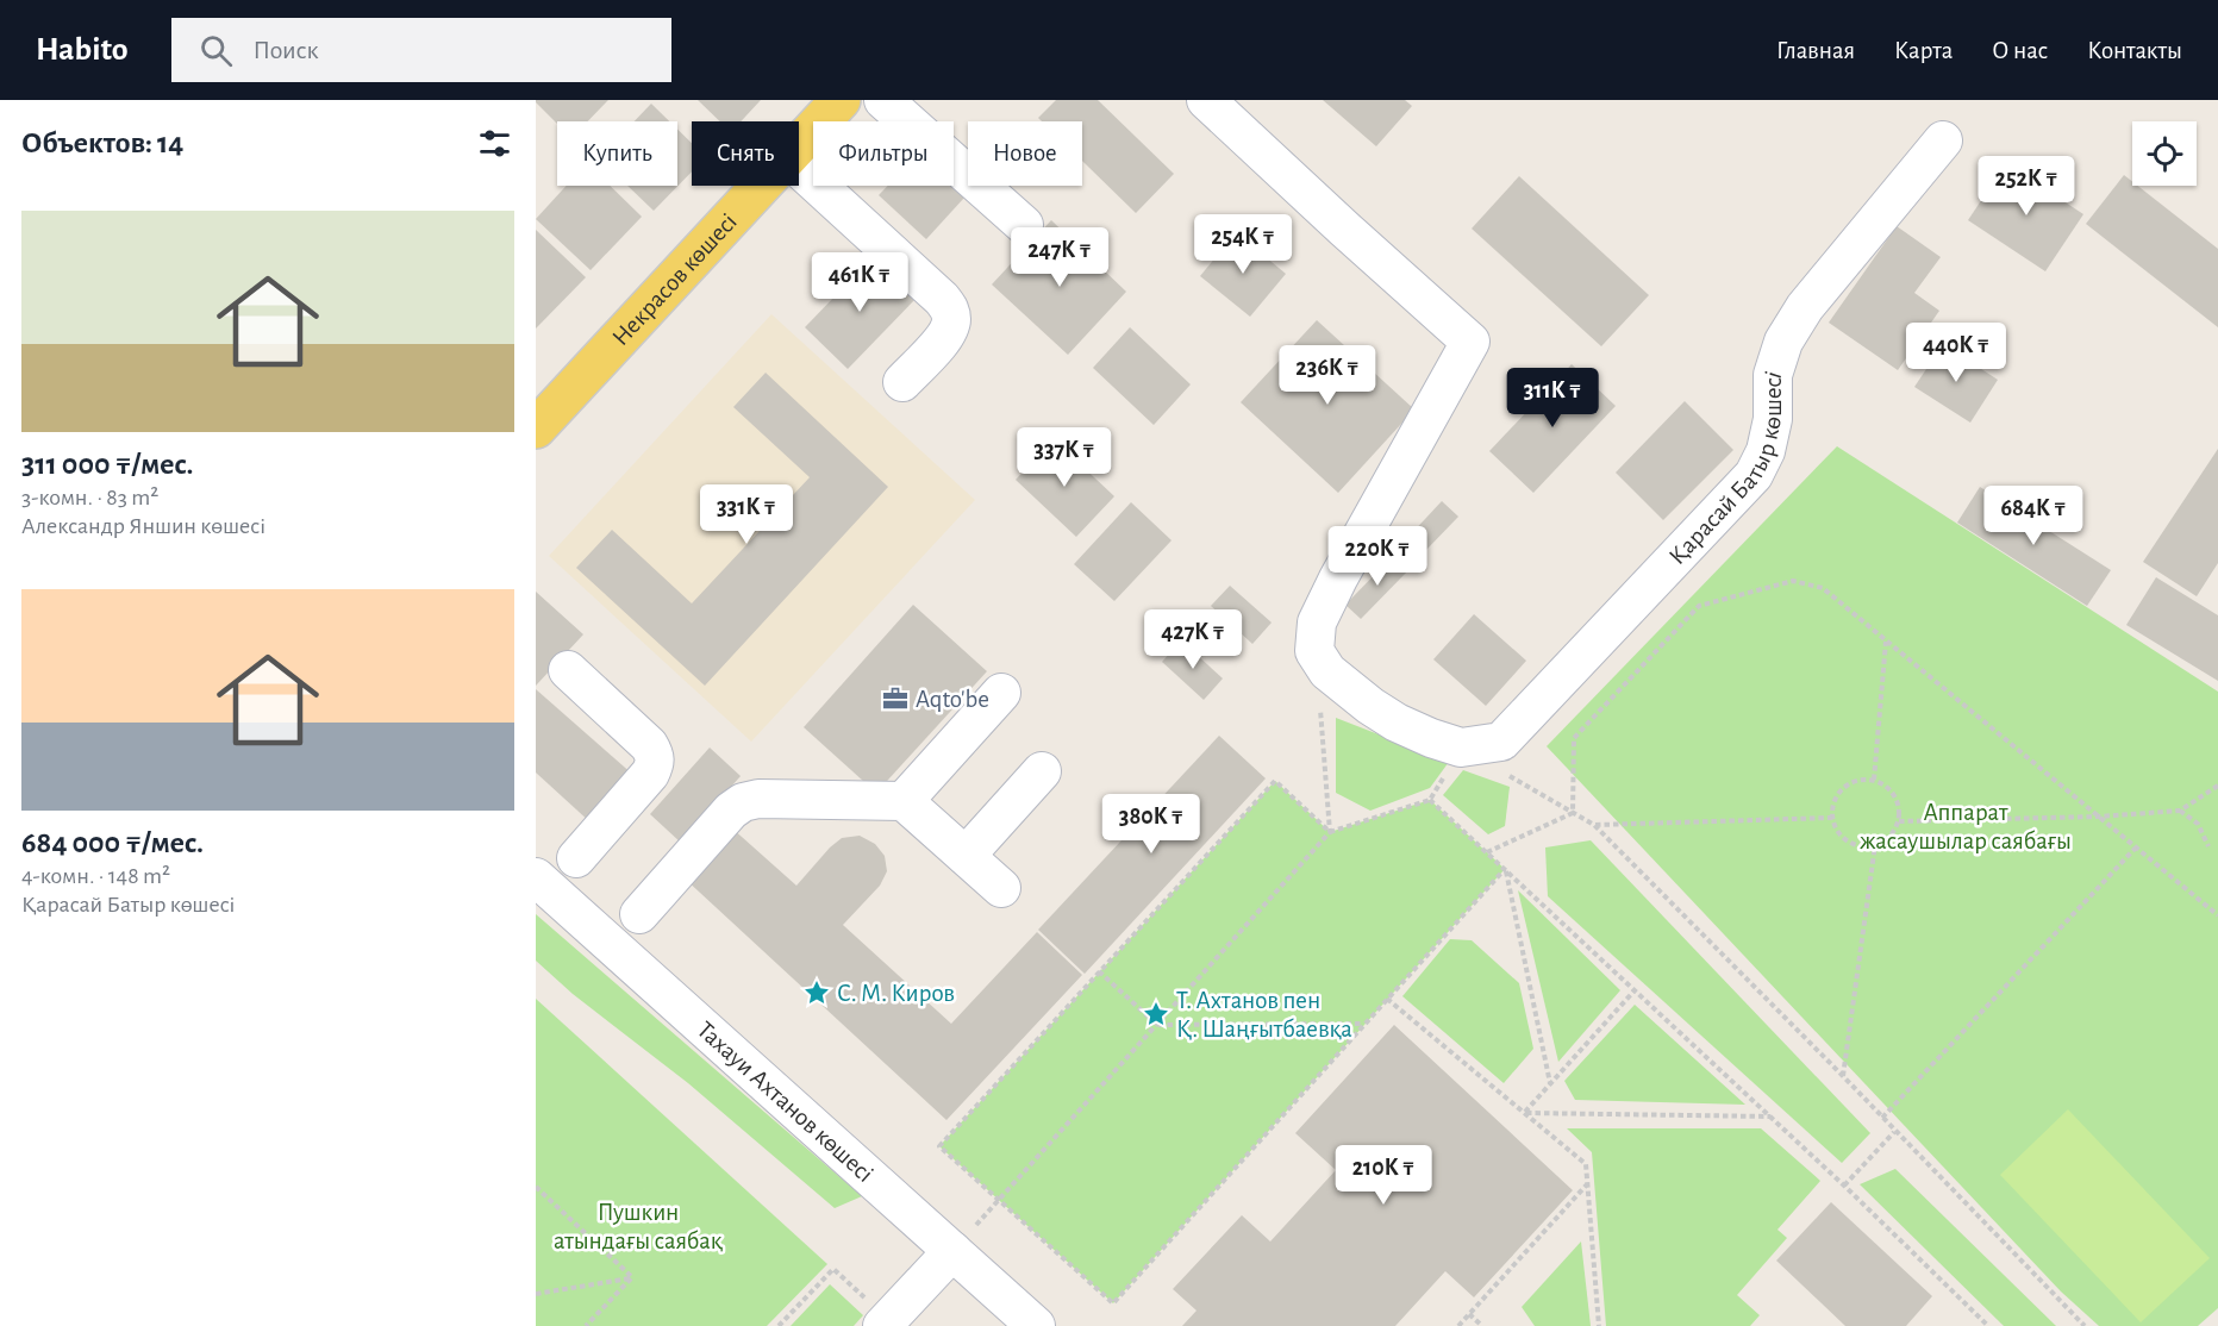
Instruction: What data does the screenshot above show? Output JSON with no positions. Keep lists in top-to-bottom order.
{
  "streets": {
    "main road": ["Некрасов көшесі"],
    "street": ["Қарасай Батыр көшесі", "Тахауи Ахтанов көшесі"]
  },
  "parks": ["Аппарат жасаушылар саябағы", "Пушкин атындағы саябақ"],
  "places": {
    "office": ["Aqto'be"],
    "place": ["С. М. Киров", "Т. Ахтанов пен Қ. Шаңғытбаевқа"]
  },
  "page": {
    "header": "Habito",
    "search": "Поиск",
    "nav": [
      "Главная",
      "Карта",
      "О нас",
      "Контакты"
    ],
    "heading": "Объектов: 14",
    "chip": [
      "Купить",
      "Снять",
      "Фильтры",
      "Новое"
    ],
    "price": [
      "252K ₸",
      "254K ₸",
      "247K ₸",
      "461K ₸",
      "440K ₸",
      "236K ₸",
      "311K ₸",
      "337K ₸",
      "331K ₸",
      "684K ₸",
      "220K ₸",
      "427K ₸",
      "380K ₸",
      "210K ₸"
    ],
    "list": [
      {
        "name": "311 000 ₸/мес.",
        "note": "3-комн. · 83 m² · Александр Яншин көшесі"
      },
      {
        "name": "684 000 ₸/мес.",
        "note": "4-комн. · 148 m² · Қарасай Батыр көшесі"
      }
    ]
  }
}
